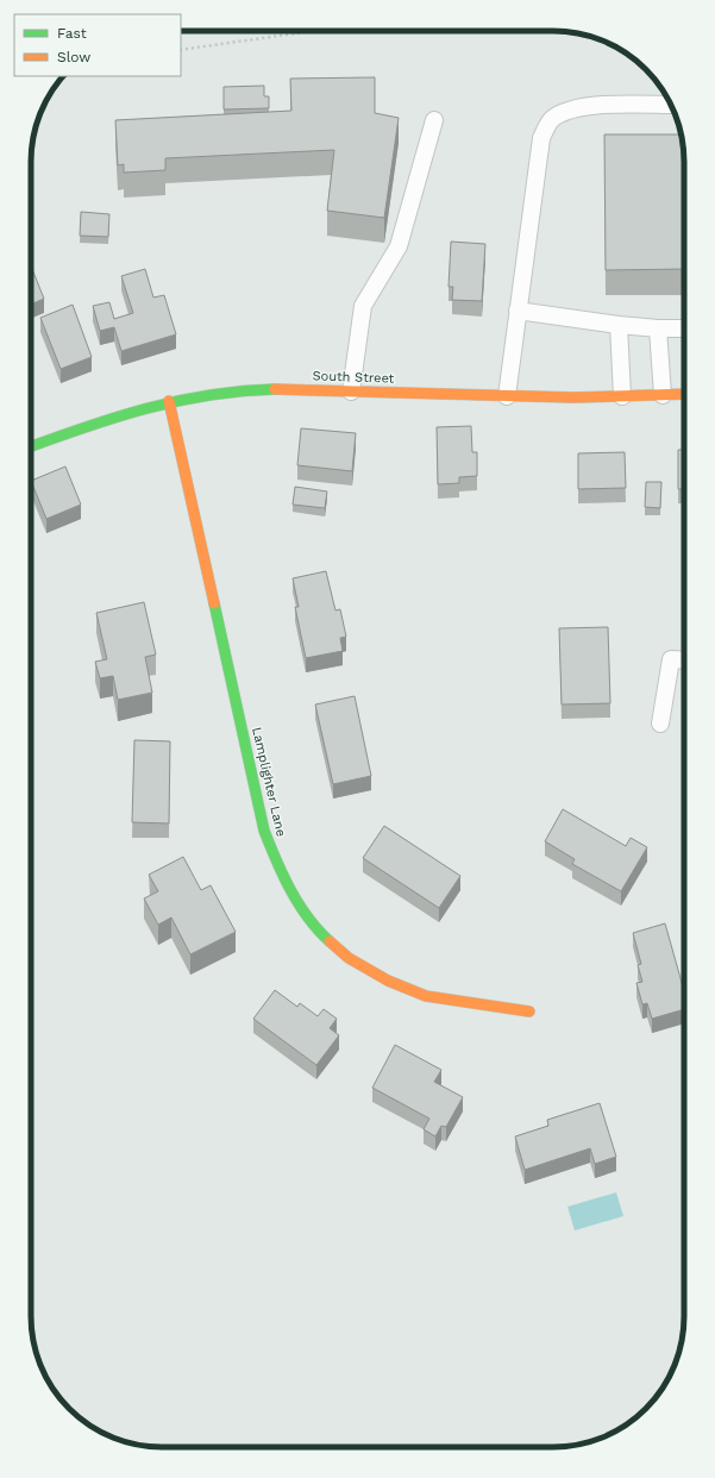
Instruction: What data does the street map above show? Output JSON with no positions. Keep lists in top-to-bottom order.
{
  "streets": {
    "street": ["South Street", "Lamplighter Lane"]
  },
  "crossings": [
    ["South Street", "Lamplighter Lane"]
  ],
  "legend": ["Fast", "Slow"]
}
